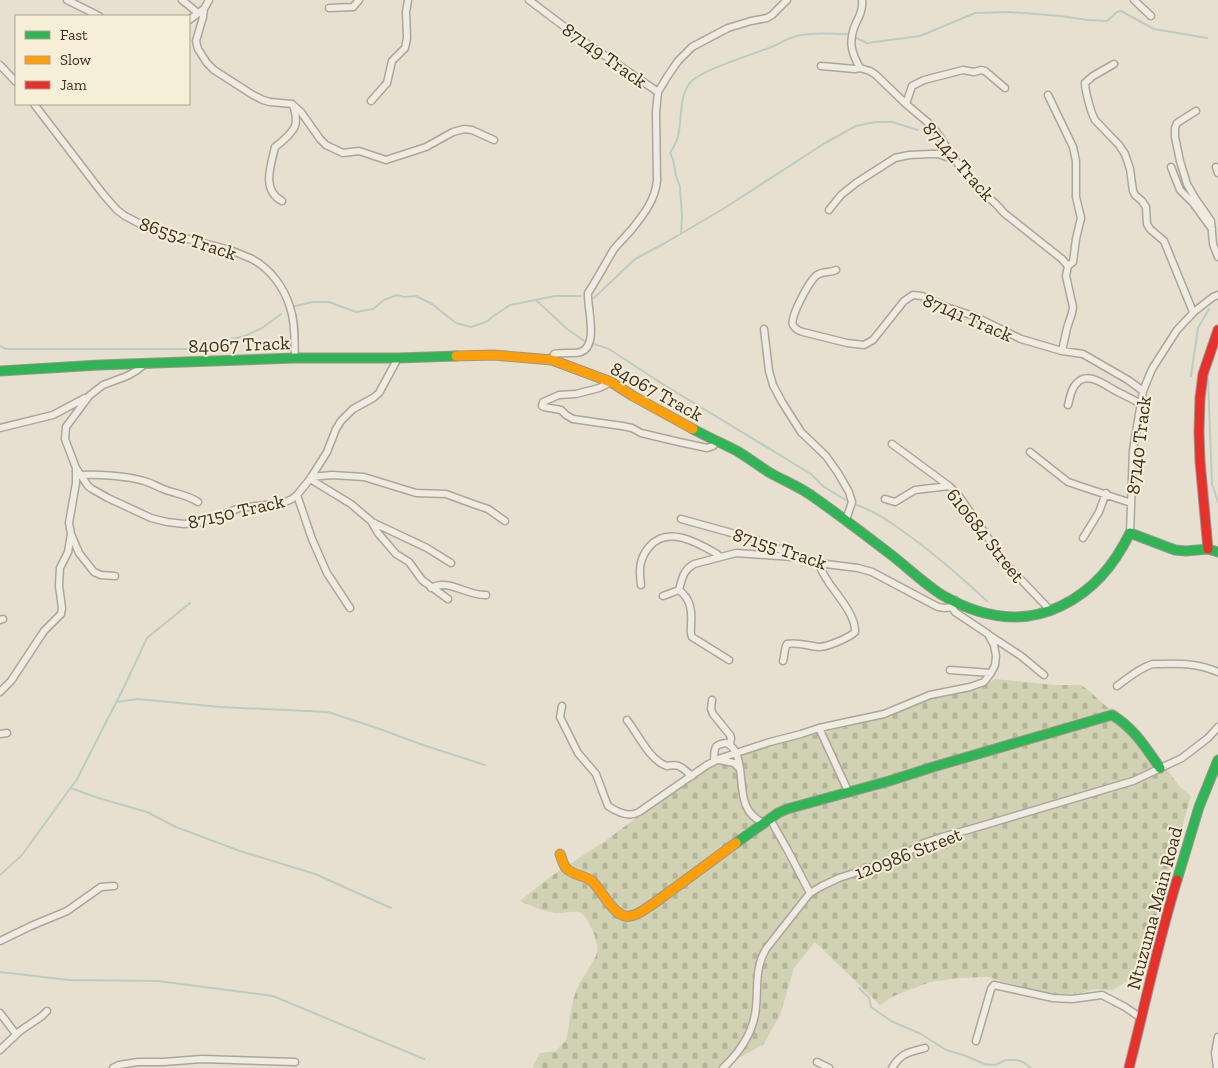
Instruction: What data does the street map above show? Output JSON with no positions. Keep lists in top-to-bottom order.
{
  "streets": {
    "street": [
      "87149 Track",
      "87142 Track",
      "86552 Track",
      "87141 Track",
      "84067 Track",
      "87140 Track",
      "87150 Track",
      "610684 Street",
      "87155 Track",
      "120986 Street",
      "Ntuzuma Main Road"
    ]
  },
  "crossings": [
    ["86552 Track", "84067 Track"],
    ["87141 Track", "87140 Track"],
    ["84067 Track", "87140 Track"],
    ["84067 Track", "87150 Track"],
    ["84067 Track", "610684 Street"],
    ["84067 Track", "87155 Track"]
  ],
  "legend": ["Fast", "Slow", "Jam"]
}
